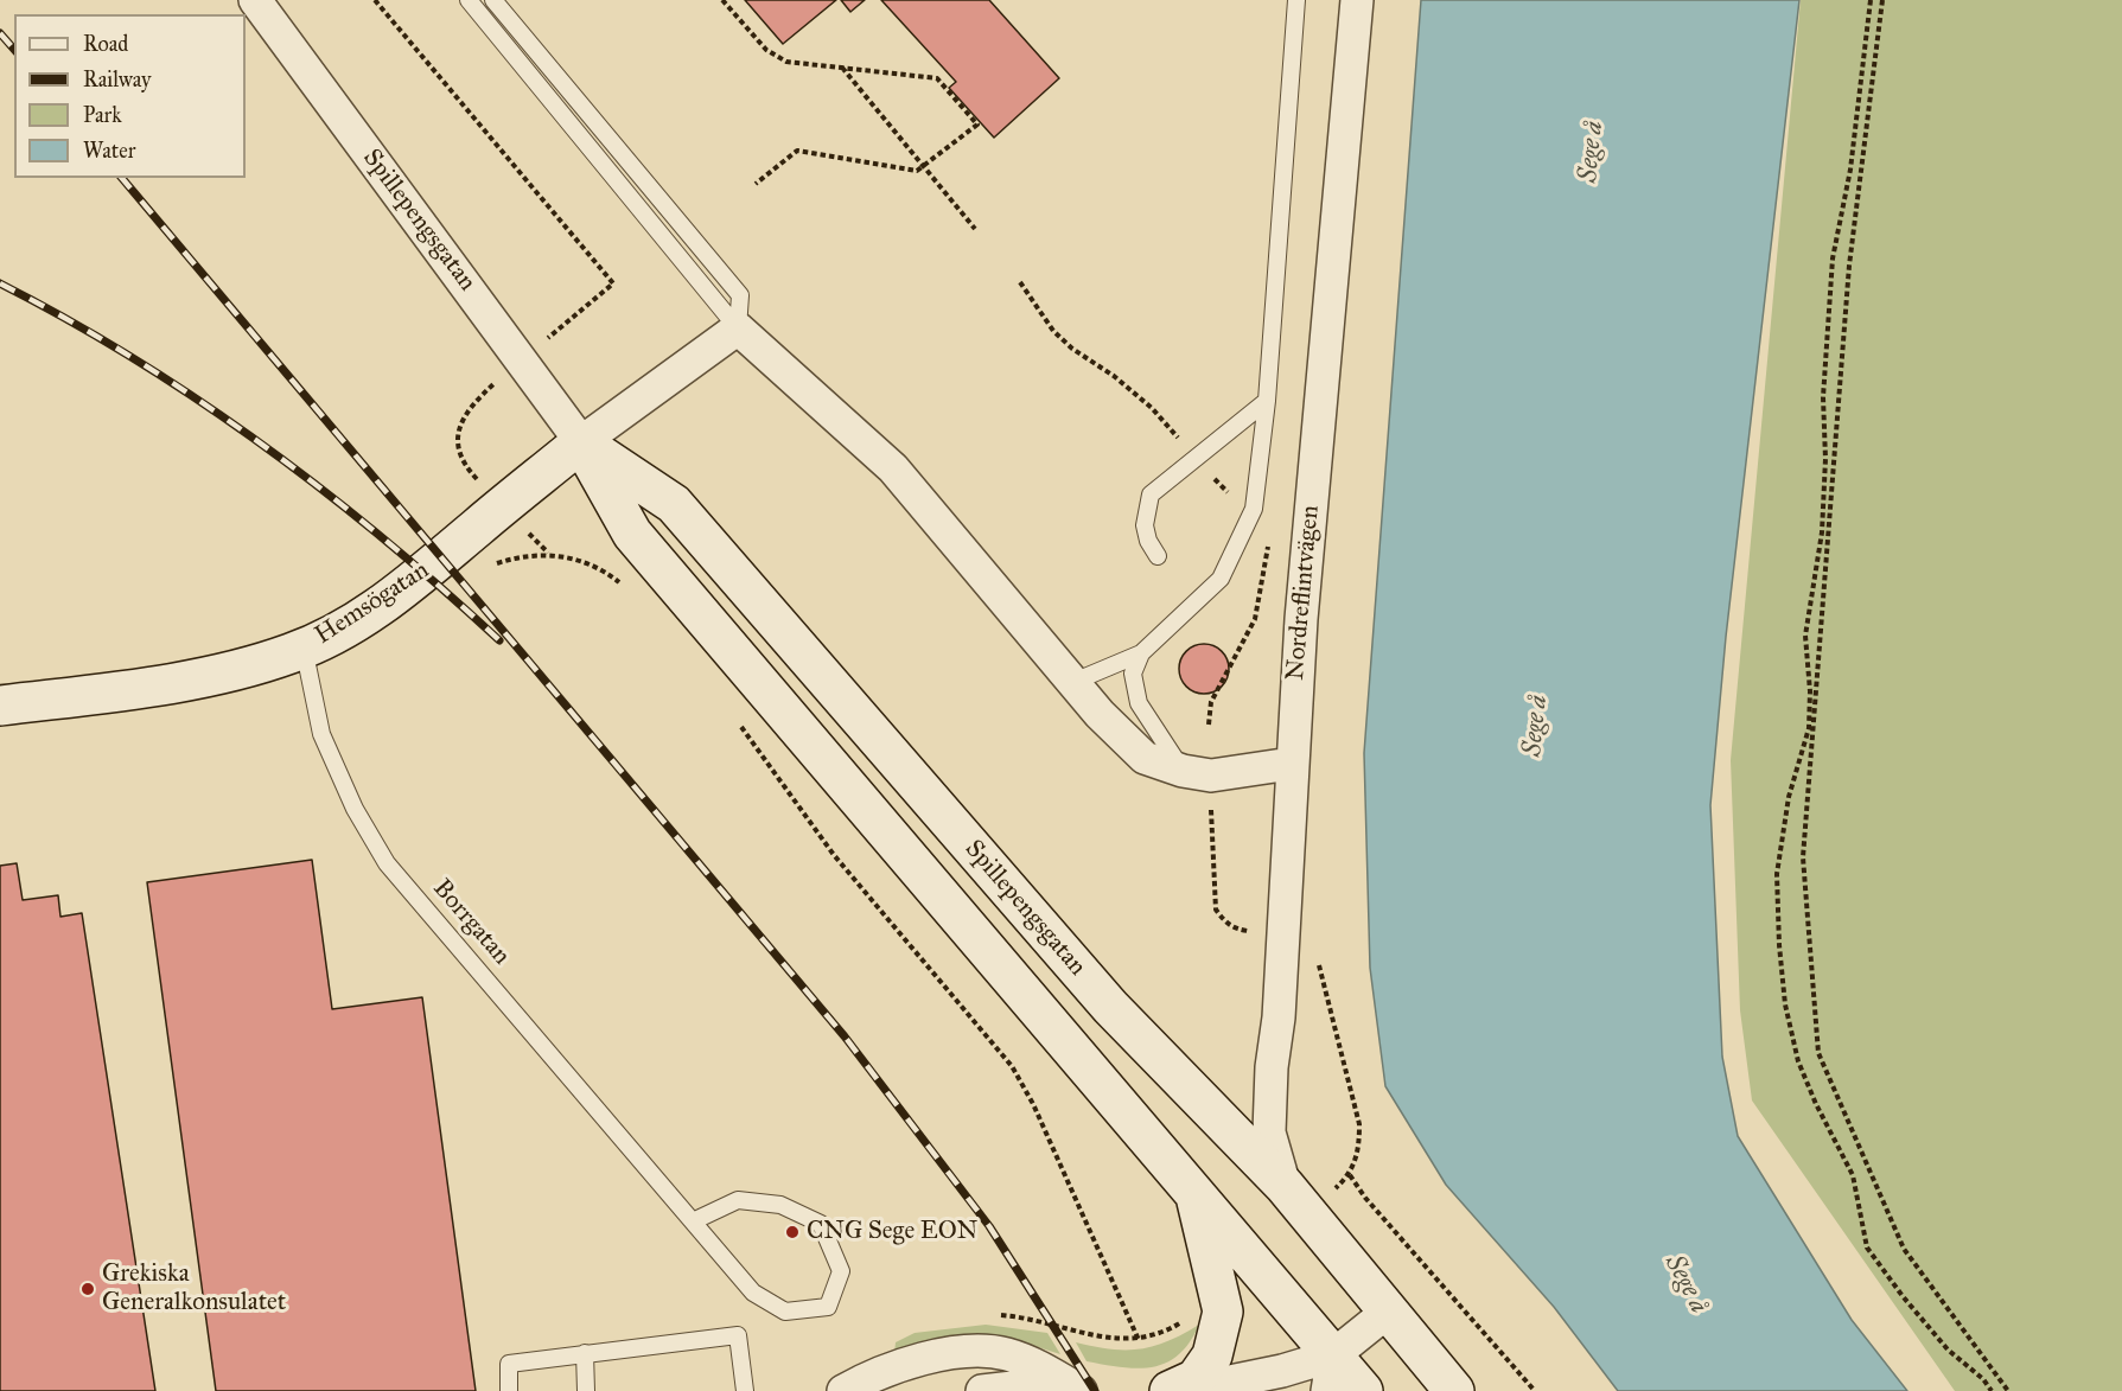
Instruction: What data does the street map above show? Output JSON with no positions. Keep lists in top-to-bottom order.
{
  "streets": {
    "street": ["Spillepengsgatan", "Nordreflintvägen", "Hemsögatan"],
    "lane": ["Borrgatan"]
  },
  "crossings": [
    ["Spillepengsgatan", "Nordreflintvägen"],
    ["Spillepengsgatan", "Hemsögatan"],
    ["Hemsögatan", "Borrgatan"]
  ],
  "water": ["Sege å"],
  "places": ["CNG Sege EON", "Grekiska Generalkonsulatet"],
  "legend": [
    "Road",
    "Railway",
    "Park",
    "Water"
  ]
}
